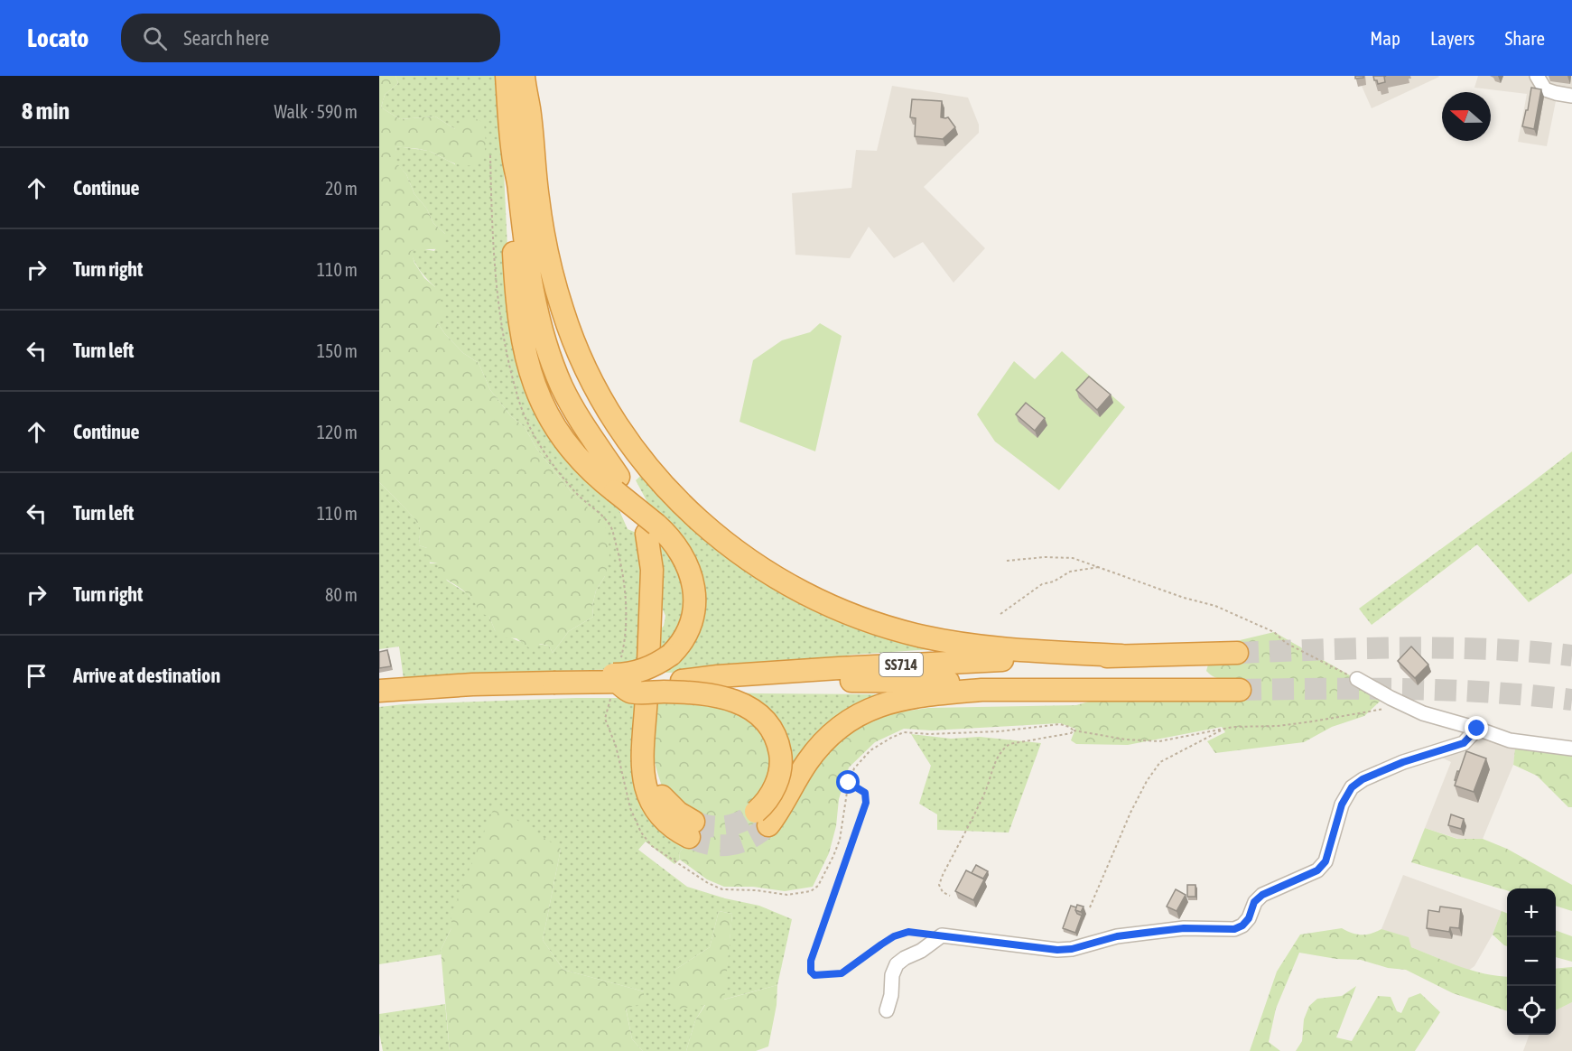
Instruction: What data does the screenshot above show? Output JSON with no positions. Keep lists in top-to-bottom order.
{
  "streets": {
    "highway": ["SS714"]
  },
  "north": "left",
  "page": {
    "header": "Locato",
    "search": "Search here",
    "nav": ["Map", "Layers", "Share"],
    "heading": ["8 min", "Walk · 590 m"],
    "list": [
      ["Continue", "20 m"],
      ["Turn right", "110 m"],
      ["Turn left", "150 m"],
      ["Continue", "120 m"],
      ["Turn left", "110 m"],
      ["Turn right", "80 m"],
      "Arrive at destination"
    ],
    "map_buttons": ["+", "−"]
  }
}
